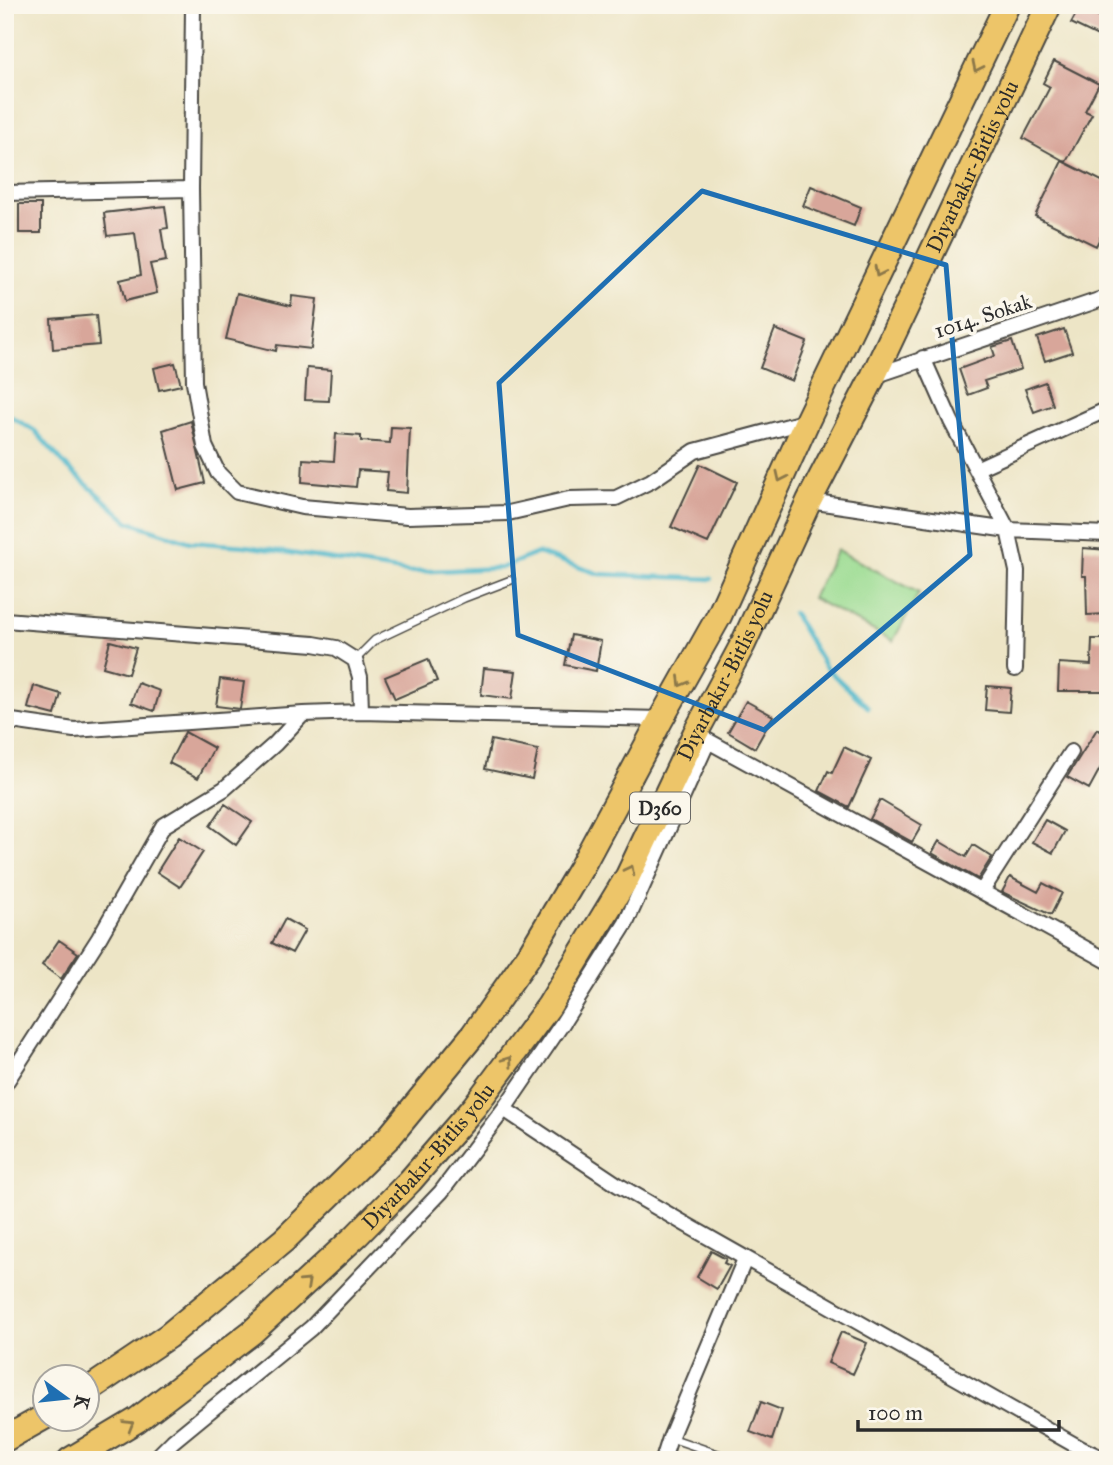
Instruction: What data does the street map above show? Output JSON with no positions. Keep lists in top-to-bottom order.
{
  "streets": {
    "highway": ["Diyarbakır-Bitlis yolu", "D360"],
    "street": ["1014. Sokak"]
  },
  "crossings": [
    ["Diyarbakır-Bitlis yolu", "1014. Sokak"]
  ],
  "scale_bar": "100 m",
  "north": "right"
}
